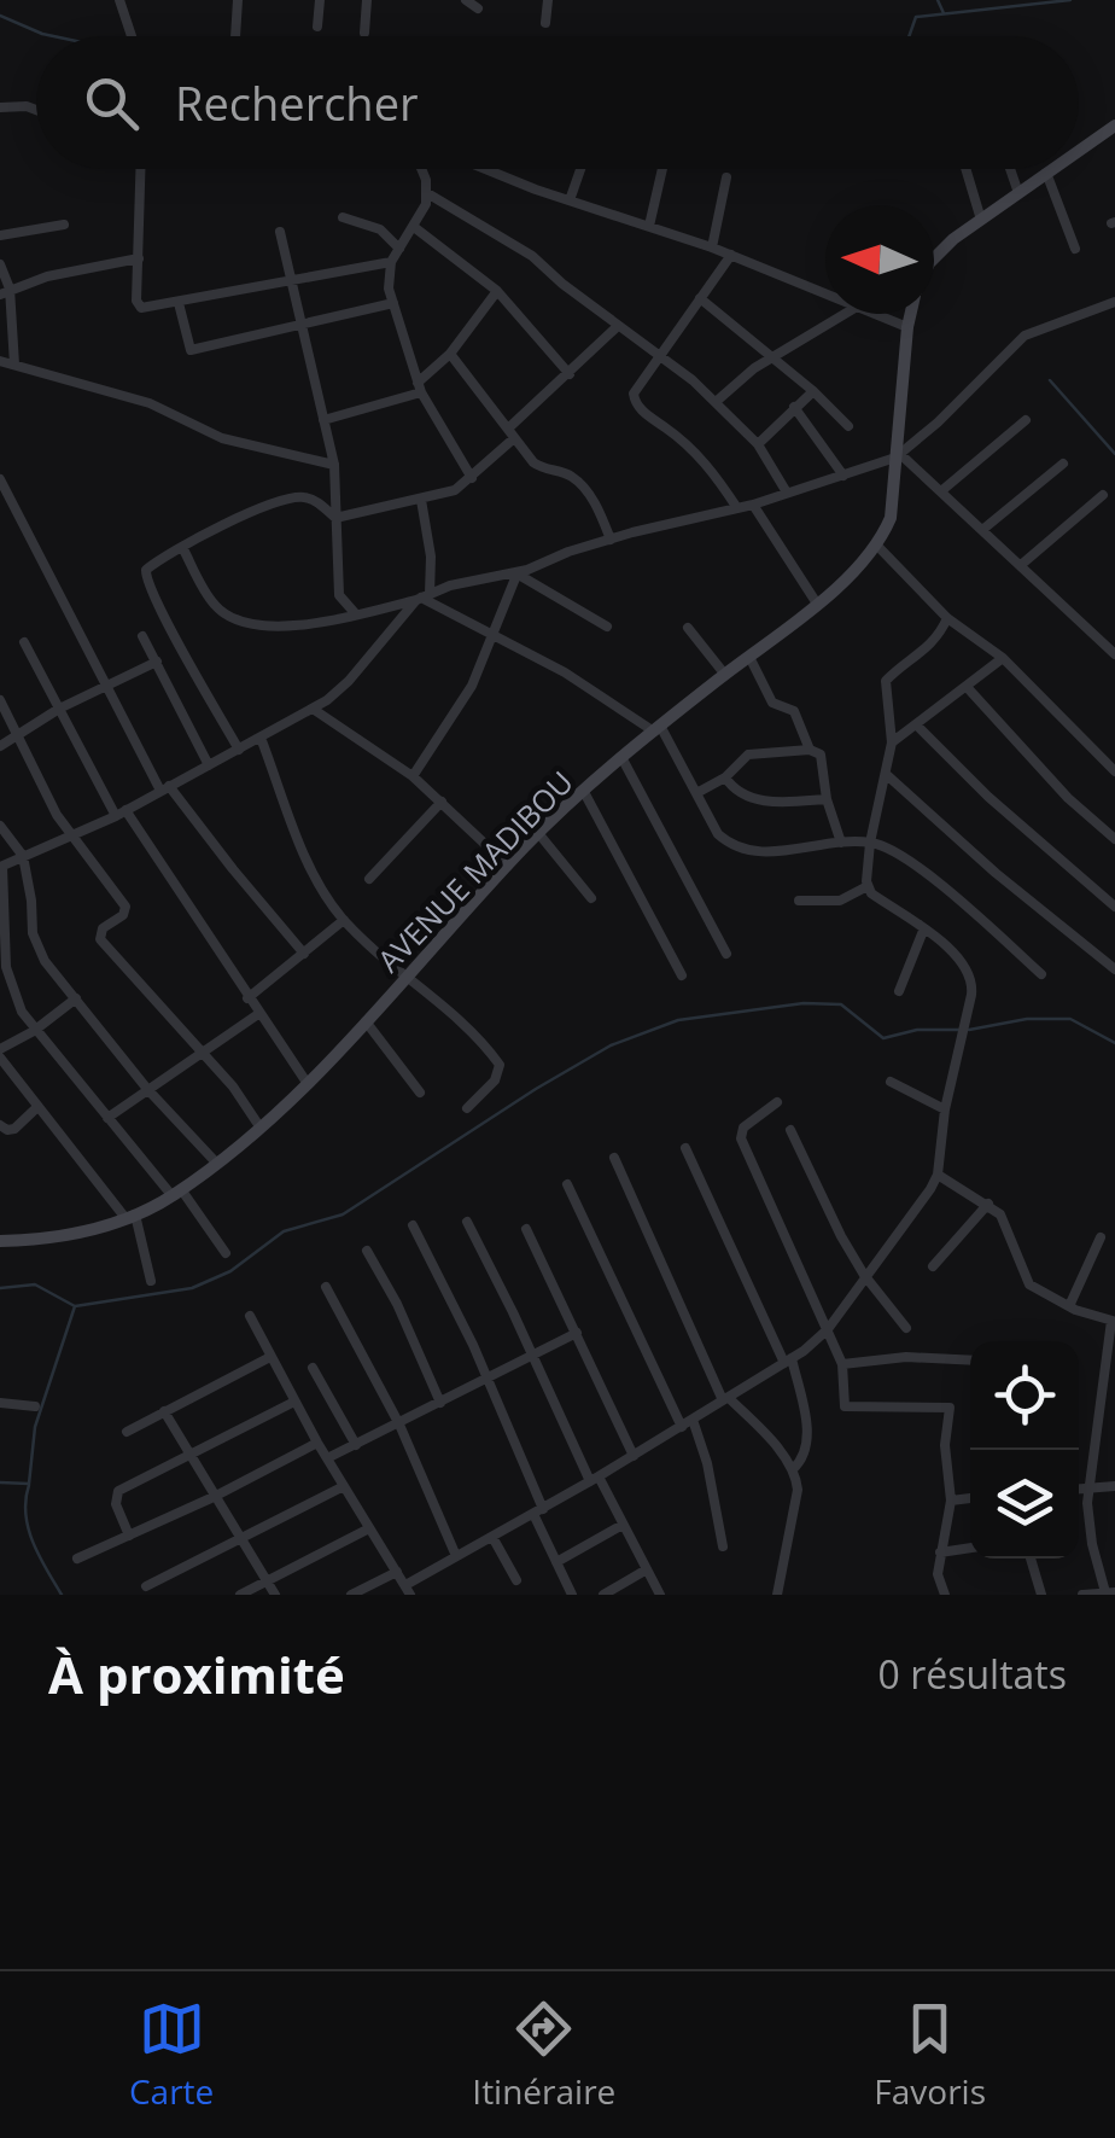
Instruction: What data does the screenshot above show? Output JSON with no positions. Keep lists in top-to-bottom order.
{
  "streets": {
    "street": ["AVENUE MADIBOU"]
  },
  "north": "left",
  "page": {
    "search": "Rechercher",
    "heading": ["À proximité", "0 résultats"],
    "nav": ["Carte", "Itinéraire", "Favoris"]
  }
}
